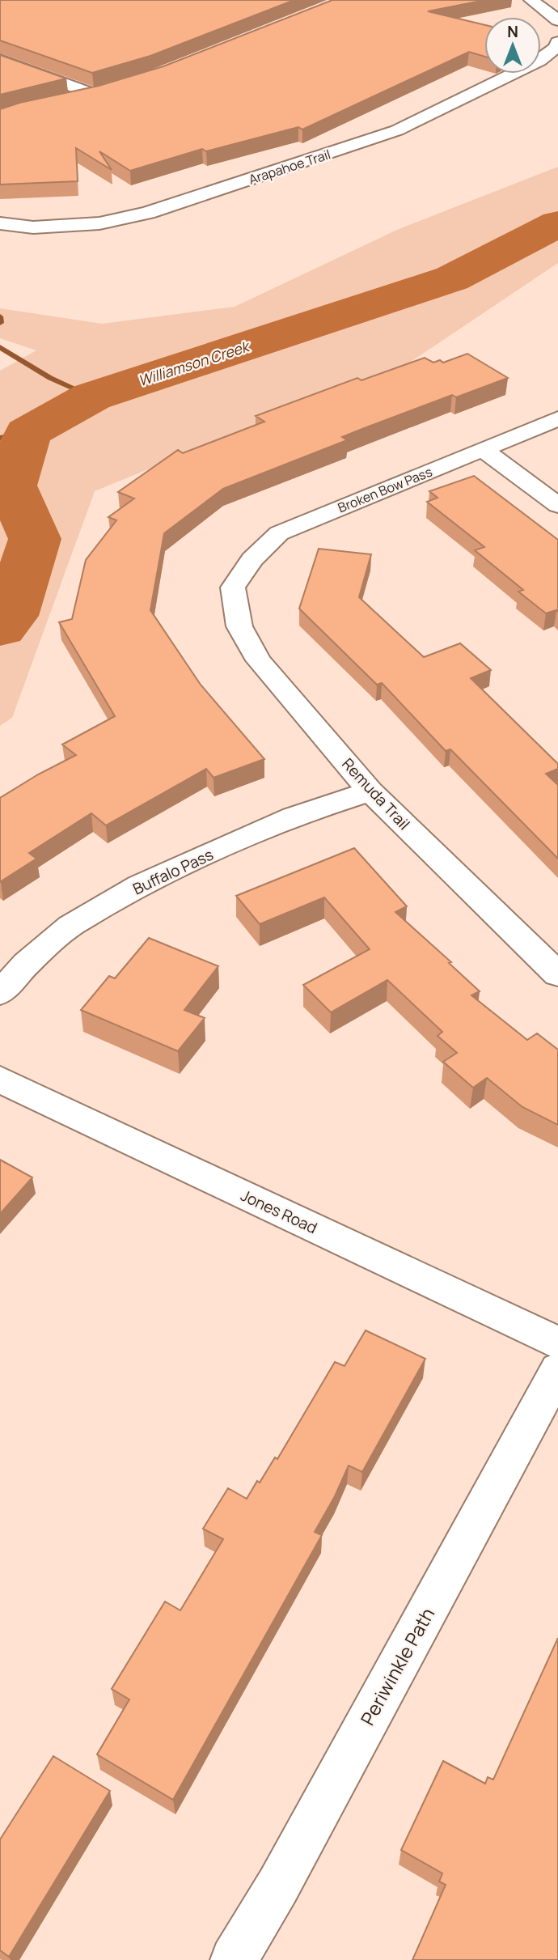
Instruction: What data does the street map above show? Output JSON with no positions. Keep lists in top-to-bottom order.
{
  "streets": {
    "street": [
      "Arapahoe Trail",
      "Broken Bow Pass",
      "Remuda Trail",
      "Buffalo Pass",
      "Jones Road",
      "Periwinkle Path"
    ]
  },
  "crossings": [
    ["Broken Bow Pass", "Remuda Trail"],
    ["Remuda Trail", "Buffalo Pass"]
  ],
  "water": ["Williamson Creek"],
  "north": "top"
}
